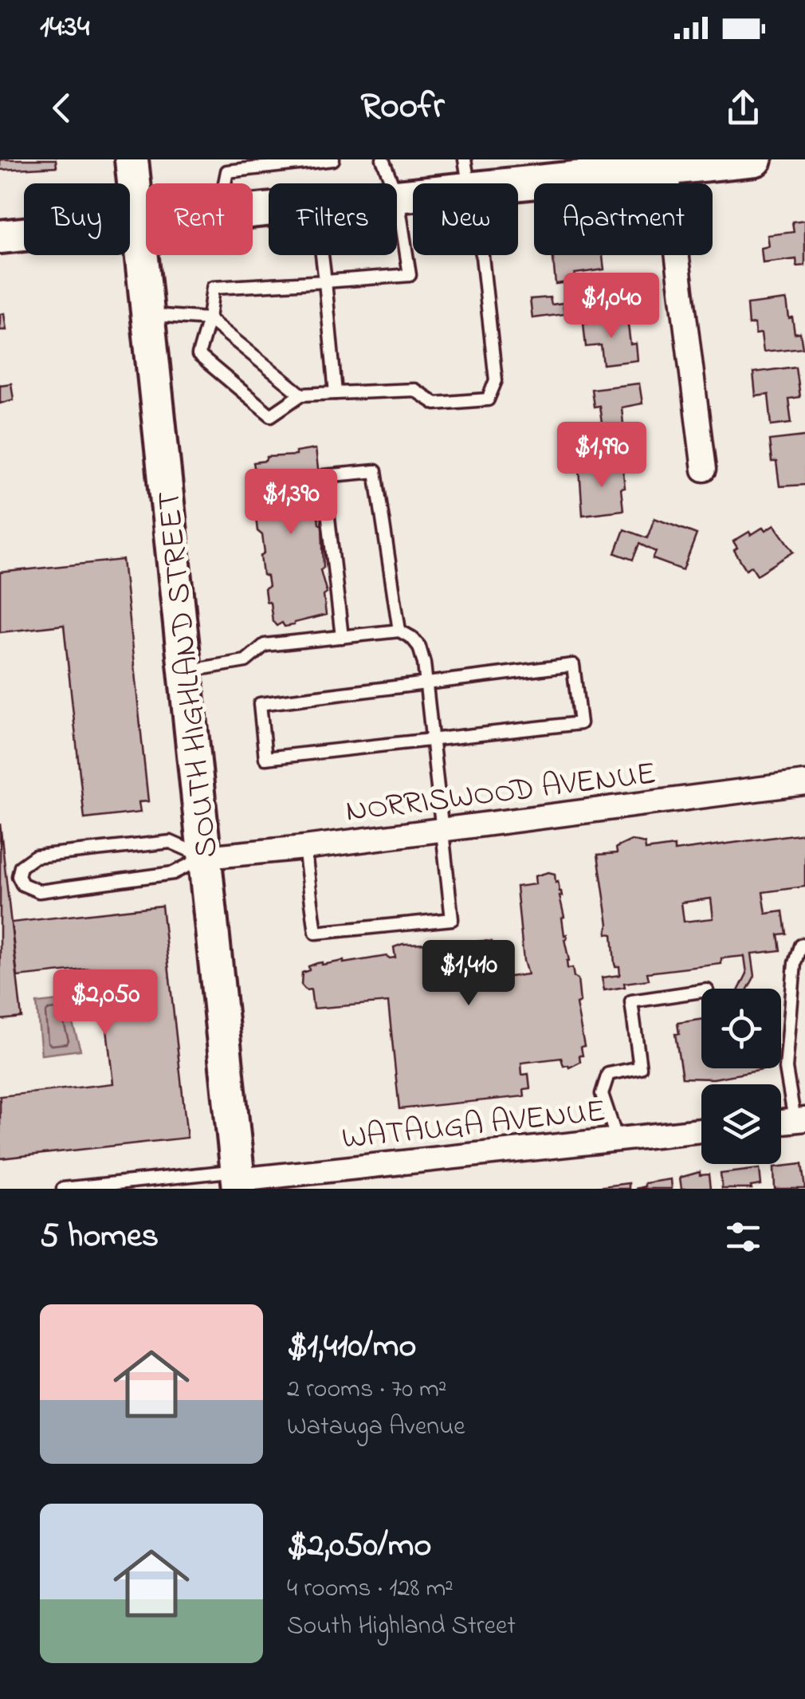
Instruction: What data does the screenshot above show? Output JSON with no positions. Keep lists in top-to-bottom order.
{
  "streets": {
    "main road": ["SOUTH HIGHLAND STREET"],
    "street": ["NORRISWOOD AVENUE", "WATAUGA AVENUE"]
  },
  "crossings": [
    ["SOUTH HIGHLAND STREET", "NORRISWOOD AVENUE"],
    ["SOUTH HIGHLAND STREET", "WATAUGA AVENUE"]
  ],
  "page": {
    "status": "14:34",
    "header": "Roofr",
    "chip": [
      "Buy",
      "Rent",
      "Filters",
      "New",
      "Apartment"
    ],
    "price": [
      "$1,040",
      "$1,990",
      "$1,390",
      "$1,410",
      "$2,050"
    ],
    "heading": "5 homes",
    "list": [
      {
        "name": "$1,410/mo",
        "note": "2 rooms · 70 m² · Watauga Avenue"
      },
      {
        "name": "$2,050/mo",
        "note": "4 rooms · 128 m² · South Highland Street"
      }
    ]
  }
}
